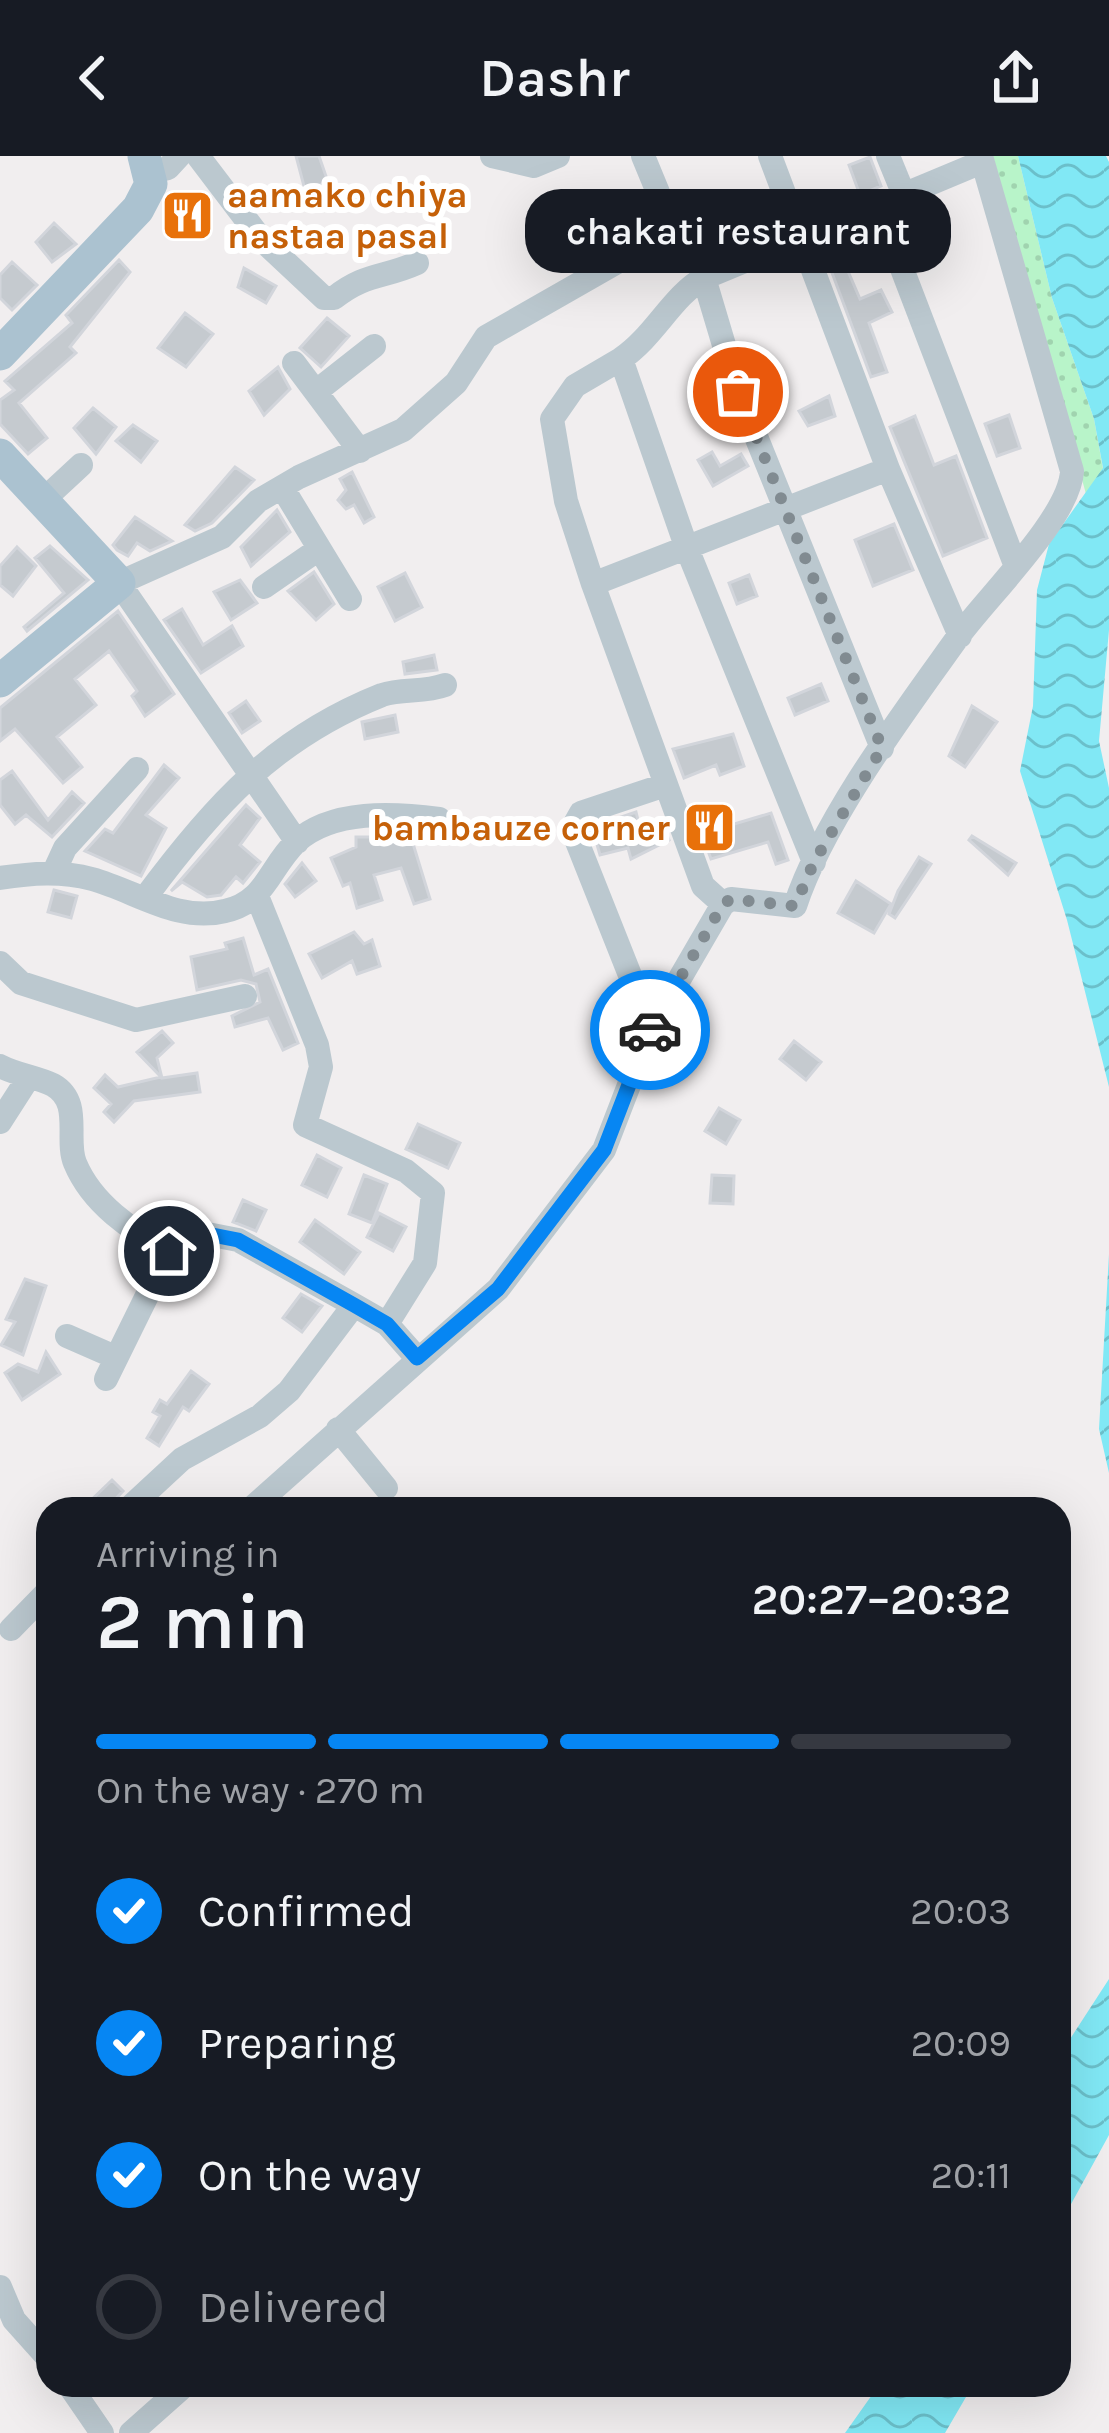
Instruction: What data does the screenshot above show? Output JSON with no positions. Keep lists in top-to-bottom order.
{
  "places": {
    "restaurant": ["aamako chiya nastaa pasal", "bambauze corner"],
    "other": ["chakati restaurant"]
  },
  "page": {
    "header": "Dashr",
    "bubble": "chakati restaurant",
    "heading": ["2 min", "Arriving in", "20:27–20:32"],
    "bar": "On the way · 270 m",
    "list": [
      ["Confirmed", "20:03"],
      ["Preparing", "20:09"],
      ["On the way", "20:11"],
      "Delivered"
    ]
  }
}
